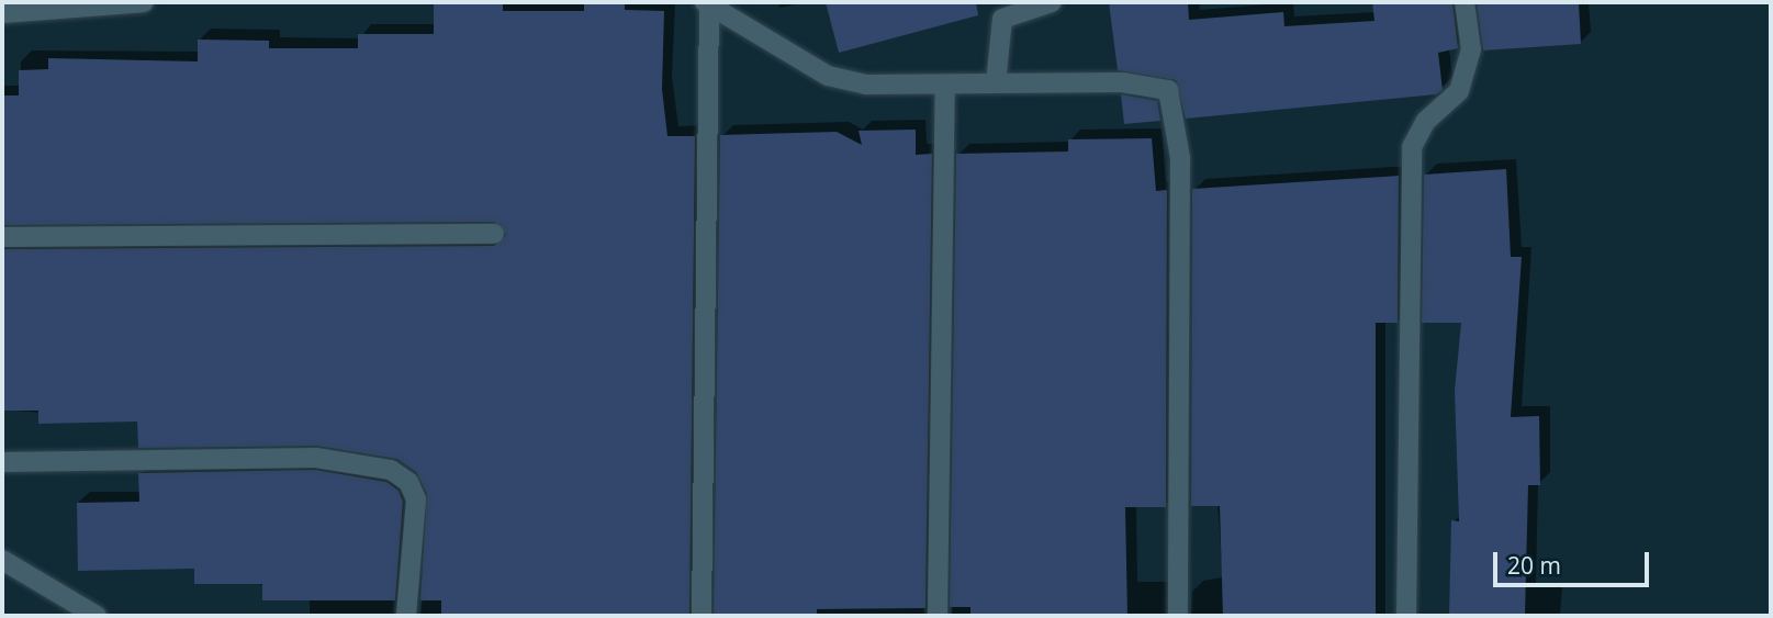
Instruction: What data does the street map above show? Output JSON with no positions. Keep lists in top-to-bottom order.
{
  "scale_bar": "20 m"
}
